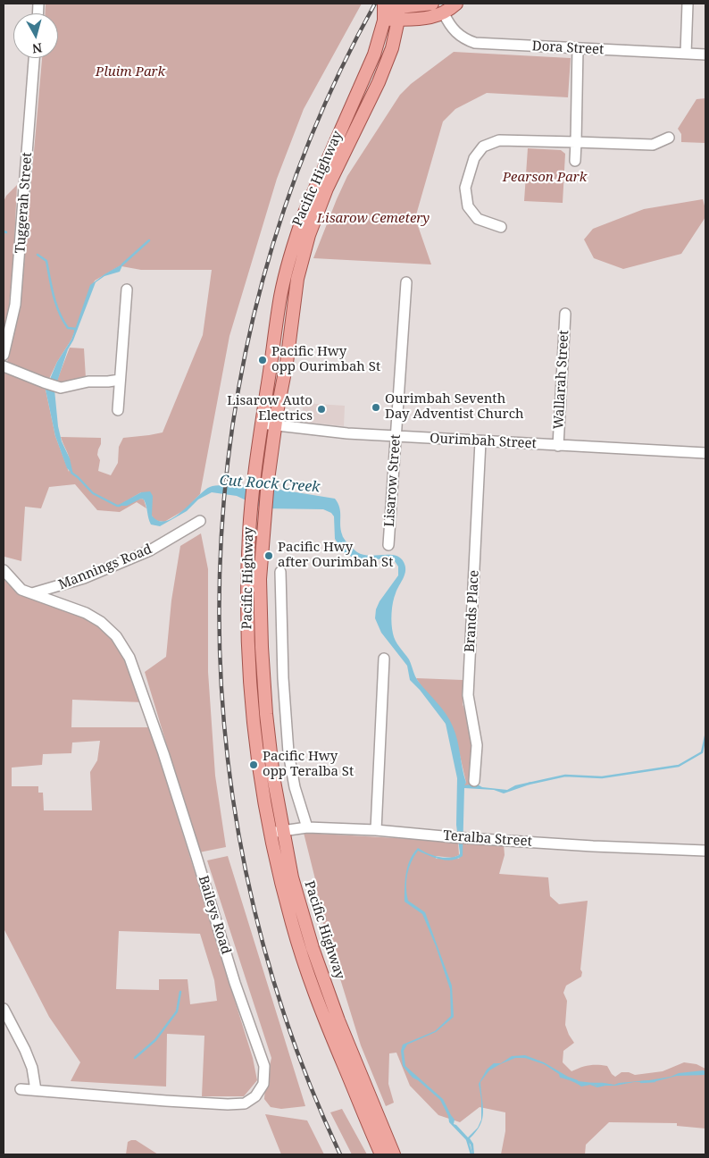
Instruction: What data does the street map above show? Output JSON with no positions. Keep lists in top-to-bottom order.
{
  "streets": {
    "main road": ["Pacific Highway"],
    "street": [
      "Dora Street",
      "Tuggerah Street",
      "Wallarah Street",
      "Ourimbah Street",
      "Lisarow Street",
      "Mannings Road",
      "Brands Place",
      "Teralba Street",
      "Baileys Road"
    ]
  },
  "crossings": [
    ["Pacific Highway", "Ourimbah Street"],
    ["Pacific Highway", "Teralba Street"],
    ["Wallarah Street", "Ourimbah Street"],
    ["Ourimbah Street", "Lisarow Street"],
    ["Ourimbah Street", "Brands Place"],
    ["Mannings Road", "Baileys Road"]
  ],
  "water": ["Cut Rock Creek"],
  "parks": ["Pluim Park", "Pearson Park", "Lisarow Cemetery"],
  "places": [
    "Pacific Hwy opp Ourimbah St",
    "Ourimbah Seventh Day Adventist Church",
    "Lisarow Auto Electrics",
    "Pacific Hwy after Ourimbah St",
    "Pacific Hwy opp Teralba St"
  ],
  "north": "bottom"
}
